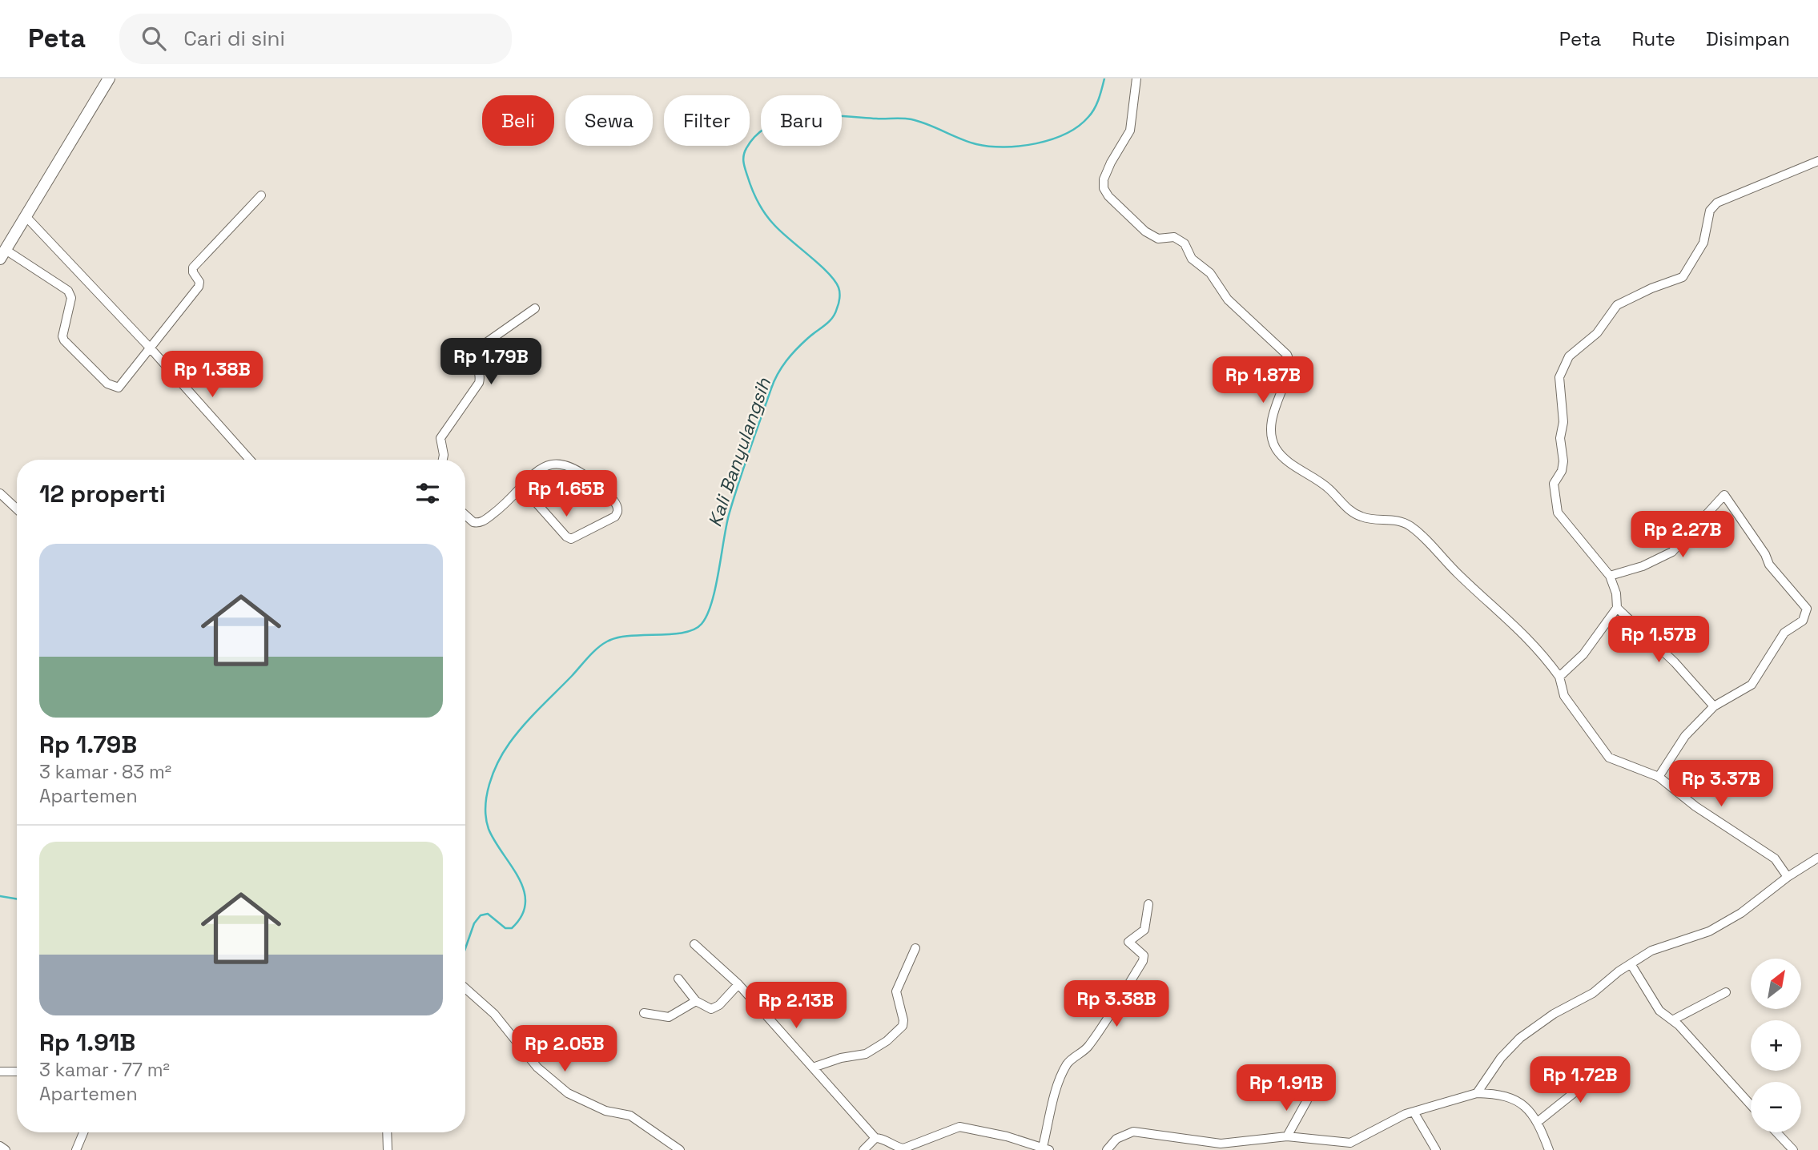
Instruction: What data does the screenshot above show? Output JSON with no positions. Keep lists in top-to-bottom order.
{
  "water": ["Kali Banyulangsih"],
  "north": "top right",
  "page": {
    "header": "Peta",
    "search": "Cari di sini",
    "nav": ["Peta", "Rute", "Disimpan"],
    "chip": [
      "Beli",
      "Sewa",
      "Filter",
      "Baru"
    ],
    "price": [
      "Rp 1.79B",
      "Rp 1.38B",
      "Rp 1.87B",
      "Rp 1.65B",
      "Rp 2.27B",
      "Rp 1.57B",
      "Rp 3.37B",
      "Rp 3.38B",
      "Rp 2.13B",
      "Rp 2.05B",
      "Rp 1.72B",
      "Rp 1.91B"
    ],
    "heading": "12 properti",
    "list": [
      {
        "name": "Rp 1.79B",
        "note": "3 kamar · 83 m² · Apartemen"
      },
      {
        "name": "Rp 1.91B",
        "note": "3 kamar · 77 m² · Apartemen"
      }
    ],
    "map_buttons": ["+", "−"]
  }
}
